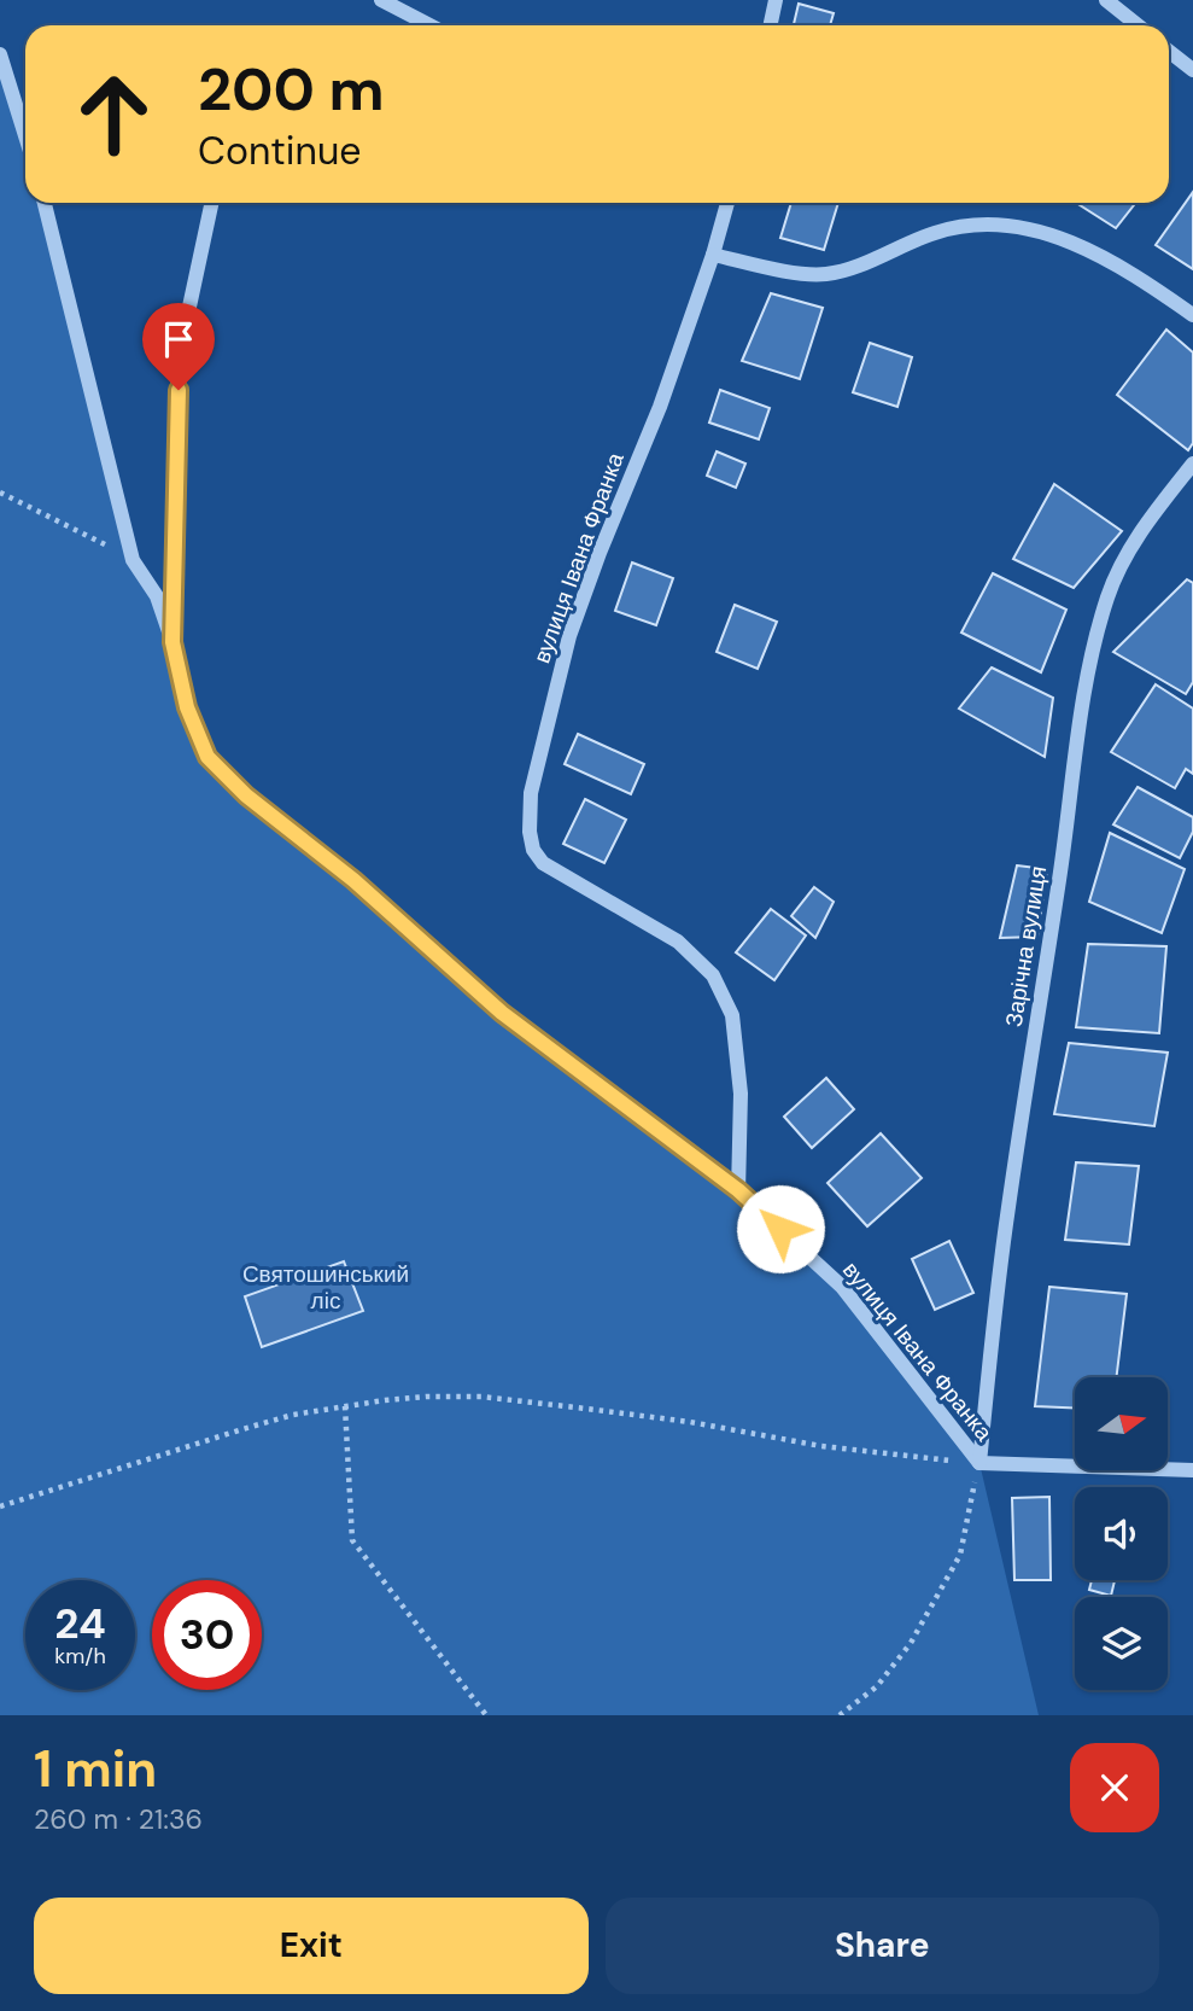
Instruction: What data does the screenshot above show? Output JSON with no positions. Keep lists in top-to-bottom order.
{
  "streets": {
    "street": ["вулиця Івана Франка", "Зарічна вулиця"]
  },
  "crossings": [
    ["вулиця Івана Франка", "Зарічна вулиця"]
  ],
  "parks": ["Святошинський ліс"],
  "north": "right",
  "page": {
    "turn": ["200 m", "Continue"],
    "speed": "24 km/h",
    "limit": "30",
    "heading": ["1 min", "260 m · 21:36"],
    "buttons": ["Exit", "Share"]
  }
}
